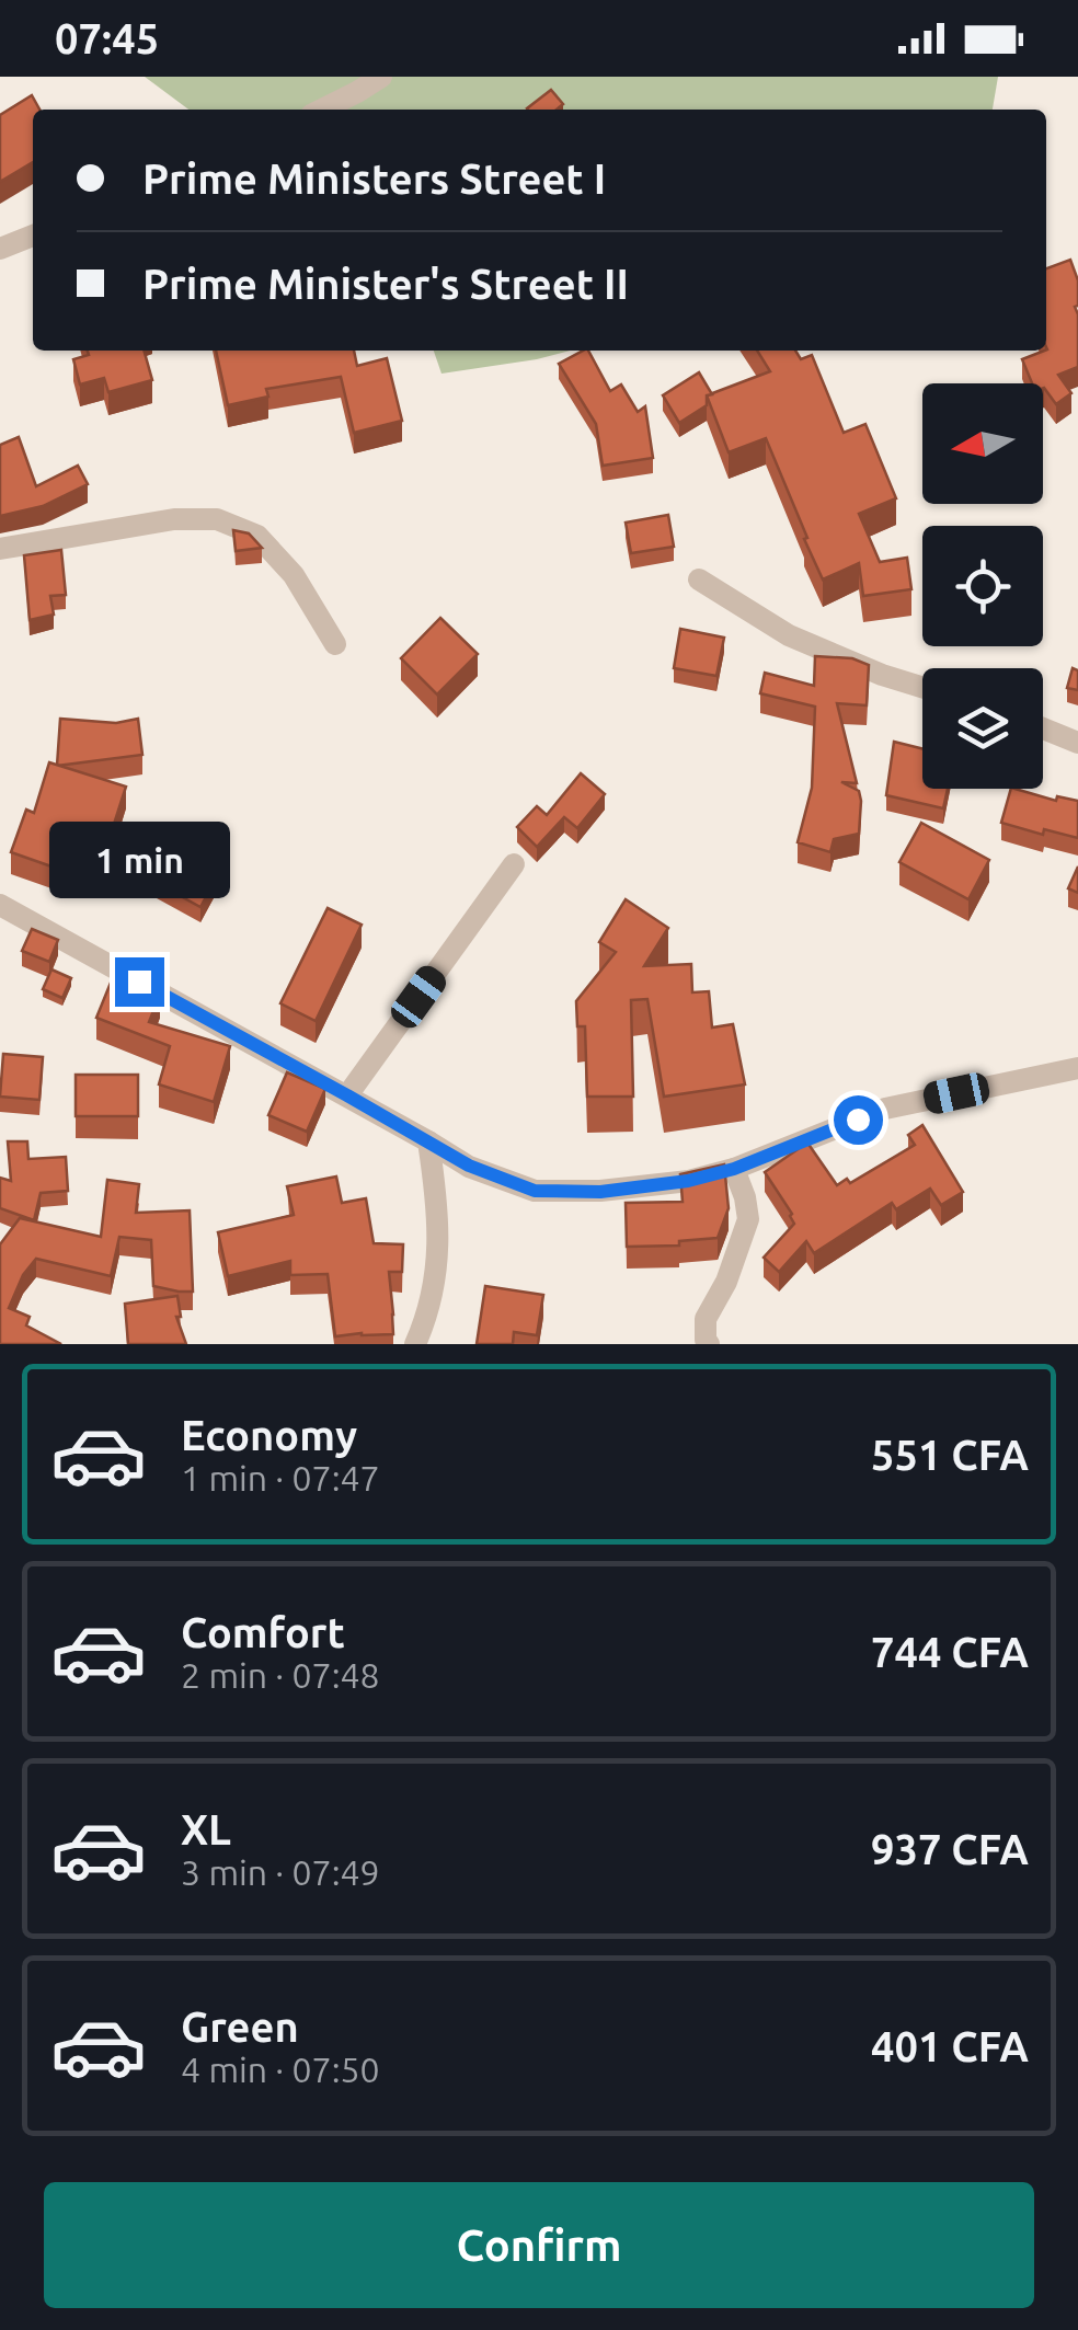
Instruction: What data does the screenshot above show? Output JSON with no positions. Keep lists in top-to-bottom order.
{
  "north": "left",
  "page": {
    "status": "07:45",
    "banner": ["Prime Ministers Street I", "Prime Minister's Street II"],
    "bubble": "1 min",
    "list": [
      {
        "name": "Economy",
        "note": "1 min · 07:47",
        "value": "551 CFA"
      },
      {
        "name": "Comfort",
        "note": "2 min · 07:48",
        "value": "744 CFA"
      },
      {
        "name": "XL",
        "note": "3 min · 07:49",
        "value": "937 CFA"
      },
      {
        "name": "Green",
        "note": "4 min · 07:50",
        "value": "401 CFA"
      }
    ],
    "buttons": "Confirm"
  }
}
